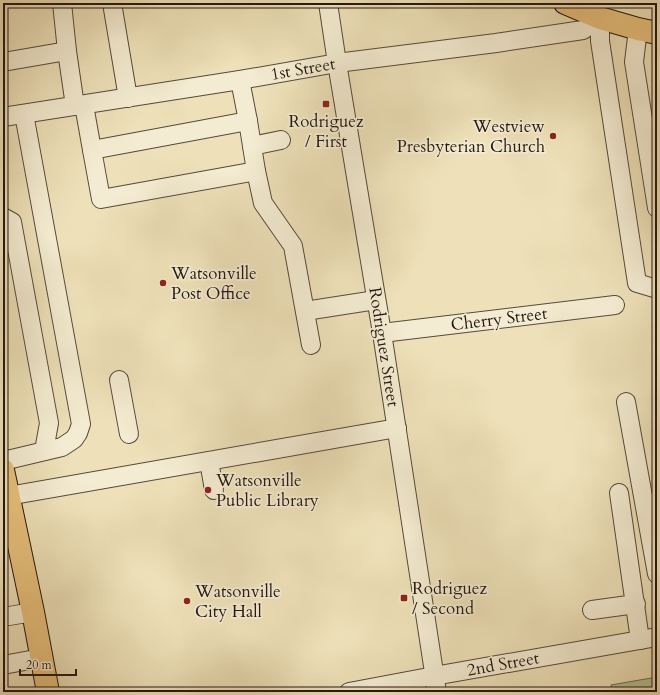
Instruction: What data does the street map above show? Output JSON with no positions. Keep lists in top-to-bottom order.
{
  "streets": {
    "street": [
      "1st Street",
      "Cherry Street",
      "Rodriguez Street",
      "2nd Street"
    ]
  },
  "crossings": [
    ["1st Street", "Rodriguez Street"],
    ["Cherry Street", "Rodriguez Street"],
    ["Rodriguez Street", "2nd Street"]
  ],
  "places": {
    "transit": ["Rodriguez / First", "Rodriguez / Second"],
    "other": [
      "Westview Presbyterian Church",
      "Watsonville Post Office",
      "Watsonville Public Library",
      "Watsonville City Hall"
    ]
  },
  "scale_bar": "20 m"
}
